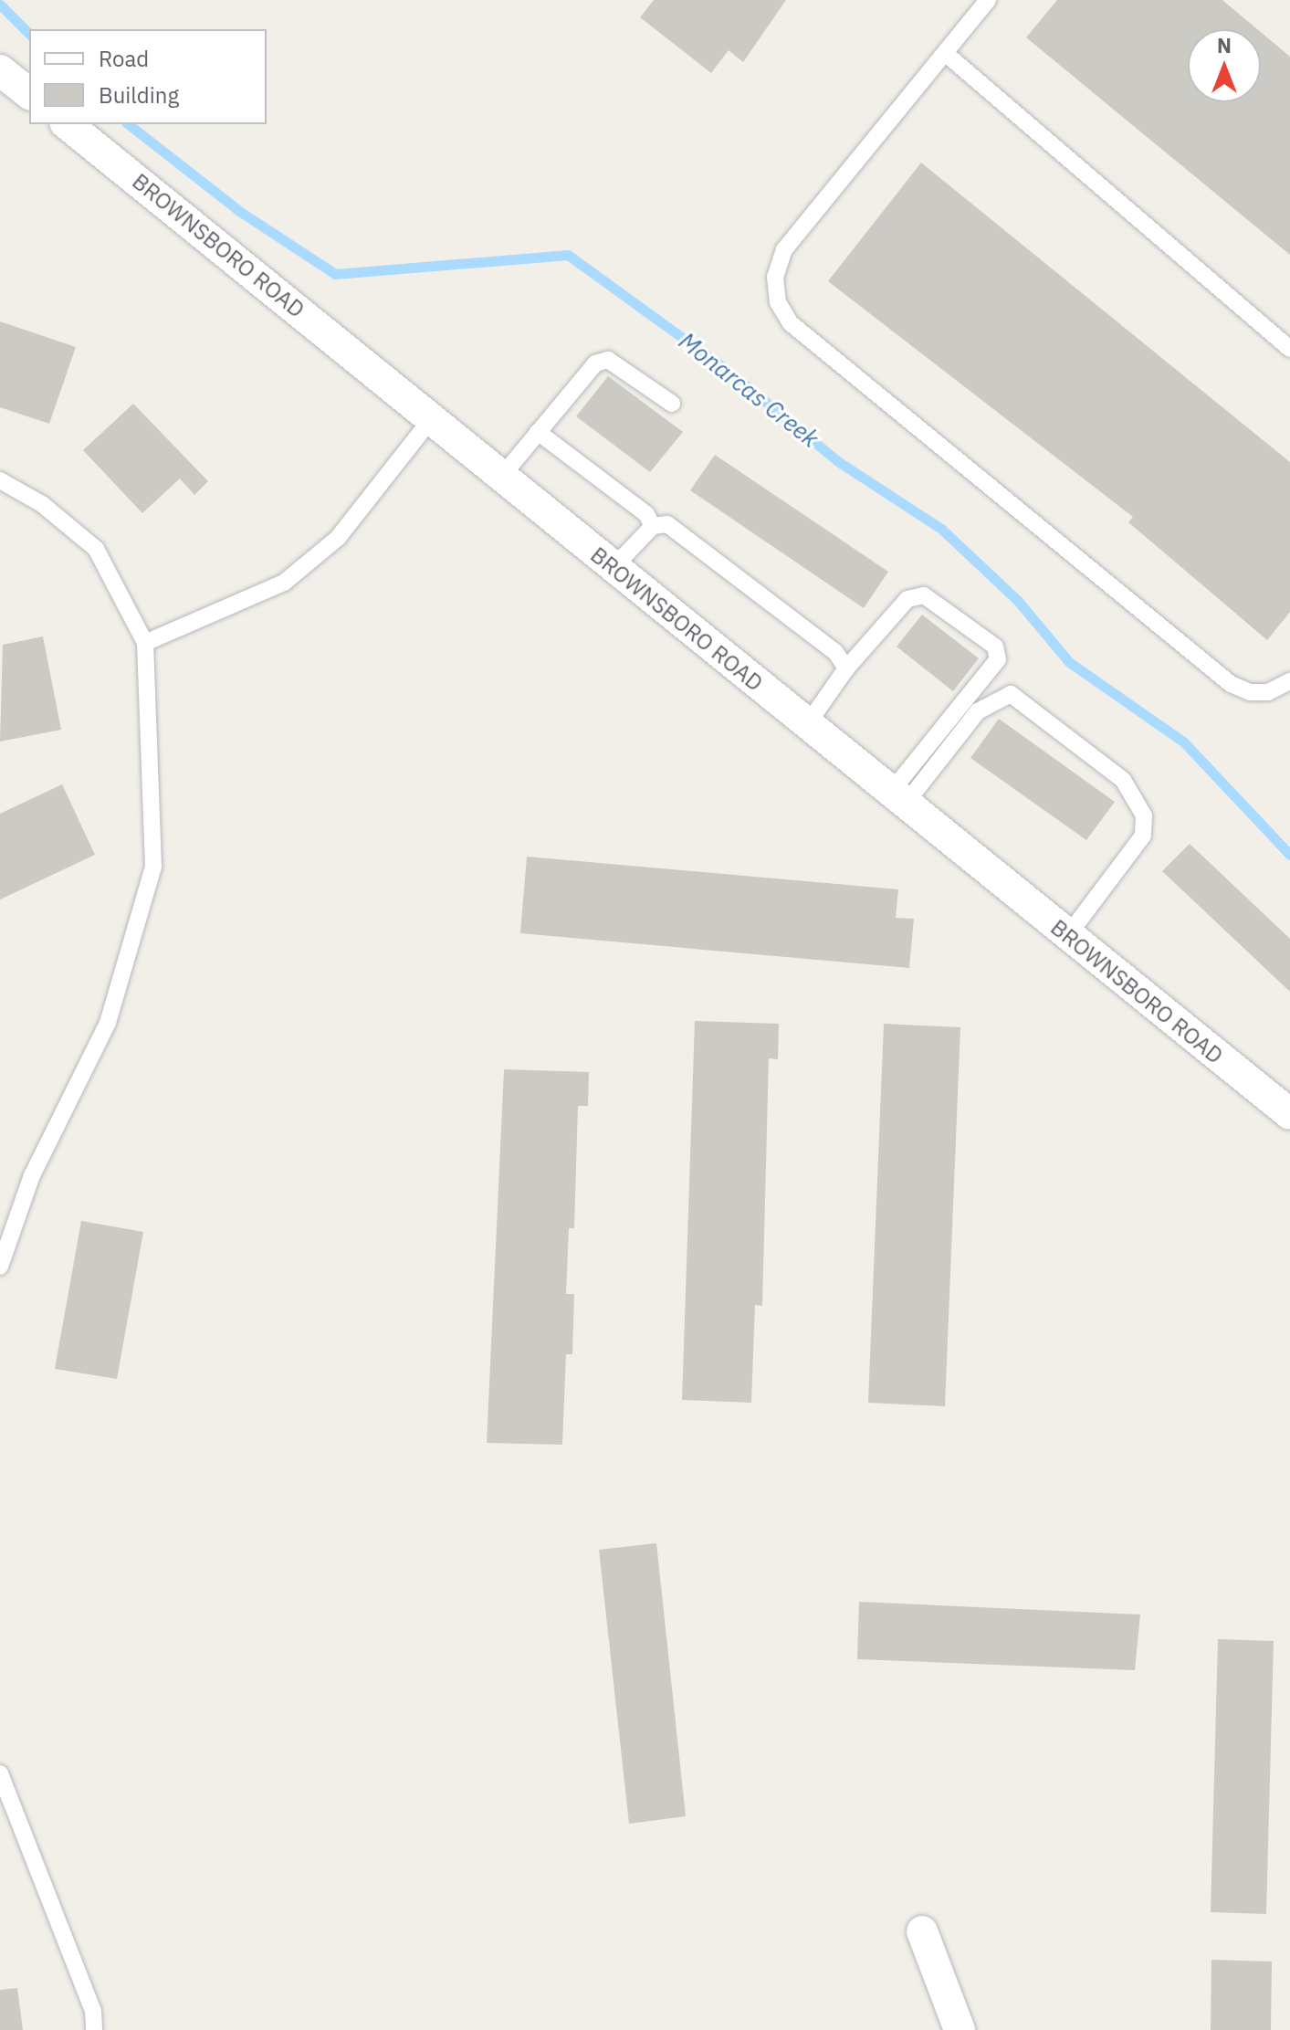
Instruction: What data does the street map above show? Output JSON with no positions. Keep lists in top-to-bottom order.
{
  "streets": {
    "street": ["BROWNSBORO ROAD"]
  },
  "water": ["Monarcas Creek"],
  "legend": ["Road", "Building"],
  "north": "top"
}
